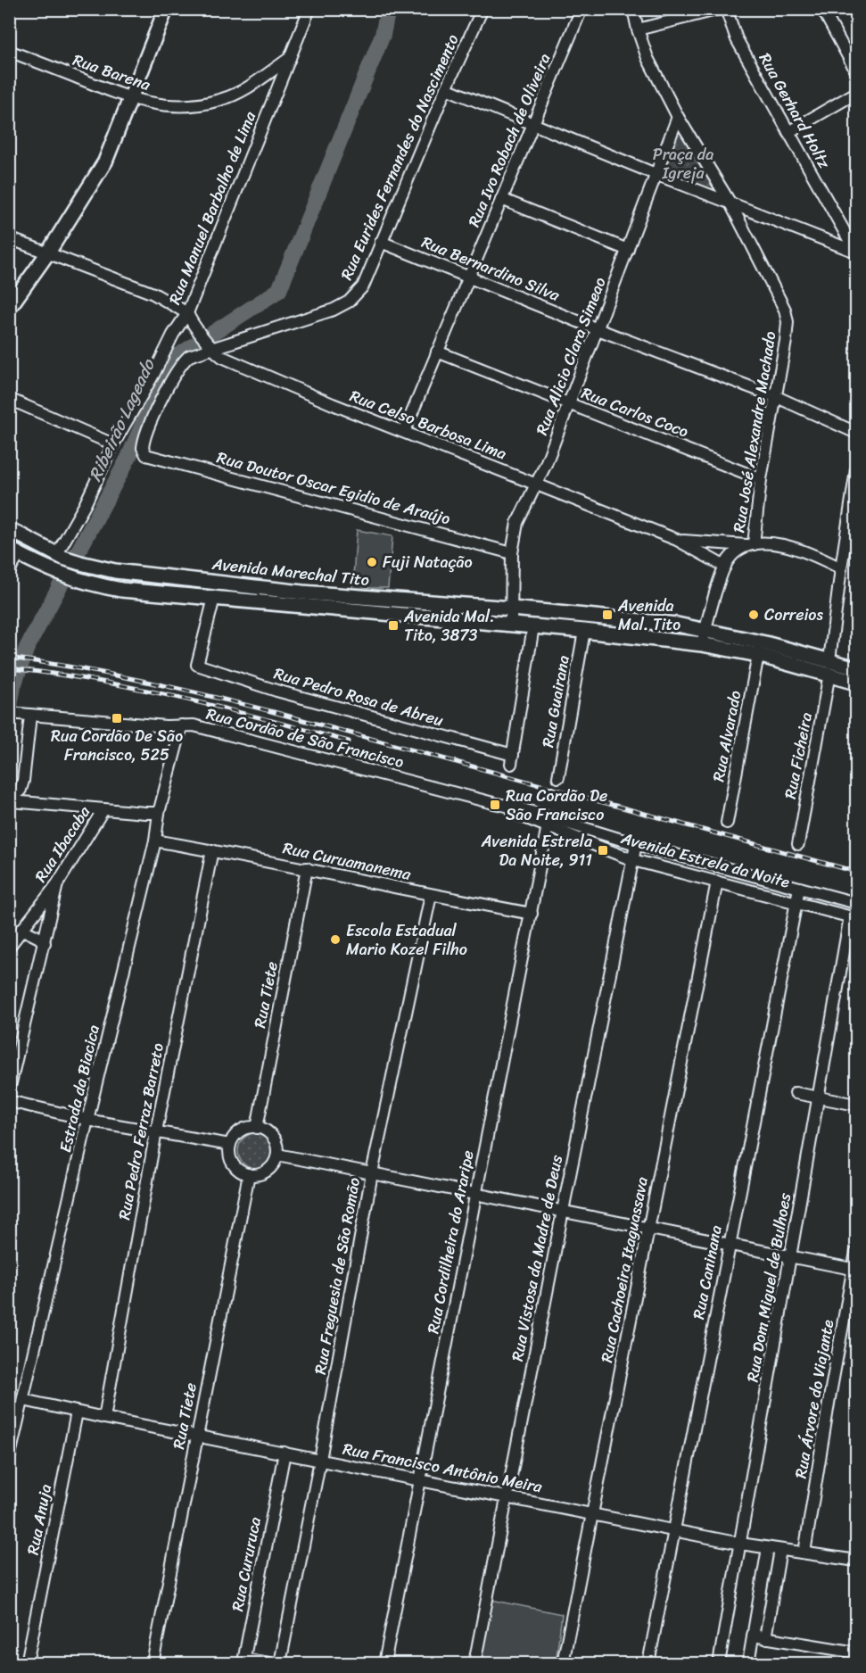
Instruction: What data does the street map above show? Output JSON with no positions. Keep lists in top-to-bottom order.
{
  "streets": {
    "main road": ["Avenida Marechal Tito"],
    "street": [
      "Rua Barena",
      "Rua Gerhard Holtz",
      "Rua Ivo Robach de Oliveira",
      "Rua Eurides Fernandes do Nascimento",
      "Rua Manuel Barbalho de Lima",
      "Rua Bernardino Silva",
      "Rua Alicio Clara Simeao",
      "Rua Carlos Coco",
      "Rua Celso Barbosa Lima",
      "Rua José Alexandre Machado",
      "Rua Doutor Oscar Egidio de Araújo",
      "Rua Pedro Rosa de Abreu",
      "Rua Guairana",
      "Rua Alvarado",
      "Rua Cordão de São Francisco",
      "Rua Ficheira",
      "Rua Ibacaba",
      "Avenida Estrela da Noite",
      "Rua Curuamanema",
      "Rua Tiete",
      "Estrada da Biacica",
      "Rua Pedro Ferraz Barreto",
      "Rua Cordilheira do Araripe",
      "Rua Vistosa da Madre de Deus",
      "Rua Cachoeira Itaguassava",
      "Rua Caninana",
      "Rua Freguesia de São Romão",
      "Rua Dom Miguel de Bulhoes",
      "Rua Árvore do Viajante",
      "Rua Francisco Antônio Meira",
      "Rua Anuja",
      "Rua Cururuca"
    ]
  },
  "crossings": [
    ["Rua Barena", "Rua Manuel Barbalho de Lima"],
    ["Rua Ivo Robach de Oliveira", "Rua Bernardino Silva"],
    ["Rua Ivo Robach de Oliveira", "Rua Carlos Coco"],
    ["Rua Ivo Robach de Oliveira", "Rua Celso Barbosa Lima"],
    ["Rua Eurides Fernandes do Nascimento", "Rua Bernardino Silva"],
    ["Rua Eurides Fernandes do Nascimento", "Rua Celso Barbosa Lima"],
    ["Rua Eurides Fernandes do Nascimento", "Rua Doutor Oscar Egidio de Araújo"],
    ["Rua Manuel Barbalho de Lima", "Rua Celso Barbosa Lima"],
    ["Rua Manuel Barbalho de Lima", "Avenida Marechal Tito"],
    ["Rua Bernardino Silva", "Rua Alicio Clara Simeao"],
    ["Rua Bernardino Silva", "Rua José Alexandre Machado"],
    ["Rua Alicio Clara Simeao", "Rua Carlos Coco"],
    ["Rua Alicio Clara Simeao", "Rua Celso Barbosa Lima"],
    ["Rua Alicio Clara Simeao", "Rua José Alexandre Machado"],
    ["Rua Alicio Clara Simeao", "Rua Doutor Oscar Egidio de Araújo"],
    ["Rua Alicio Clara Simeao", "Avenida Marechal Tito"],
    ["Rua Carlos Coco", "Rua José Alexandre Machado"],
    ["Rua Celso Barbosa Lima", "Rua José Alexandre Machado"],
    ["Rua Celso Barbosa Lima", "Rua Ficheira"],
    ["Avenida Marechal Tito", "Rua Pedro Rosa de Abreu"],
    ["Avenida Marechal Tito", "Rua Guairana"],
    ["Avenida Marechal Tito", "Rua Alvarado"],
    ["Avenida Marechal Tito", "Rua Ficheira"],
    ["Rua Cordão de São Francisco", "Avenida Estrela da Noite"],
    ["Rua Cordão de São Francisco", "Estrada da Biacica"],
    ["Rua Cordão de São Francisco", "Rua Cordilheira do Araripe"],
    ["Avenida Estrela da Noite", "Rua Cordilheira do Araripe"],
    ["Avenida Estrela da Noite", "Rua Vistosa da Madre de Deus"],
    ["Avenida Estrela da Noite", "Rua Cachoeira Itaguassava"],
    ["Avenida Estrela da Noite", "Rua Caninana"],
    ["Avenida Estrela da Noite", "Rua Dom Miguel de Bulhoes"],
    ["Rua Curuamanema", "Rua Tiete"],
    ["Rua Curuamanema", "Estrada da Biacica"],
    ["Rua Curuamanema", "Rua Pedro Ferraz Barreto"],
    ["Rua Curuamanema", "Rua Cordilheira do Araripe"],
    ["Rua Curuamanema", "Rua Freguesia de São Romão"],
    ["Rua Tiete", "Rua Francisco Antônio Meira"],
    ["Estrada da Biacica", "Rua Francisco Antônio Meira"],
    ["Rua Pedro Ferraz Barreto", "Rua Francisco Antônio Meira"],
    ["Rua Cordilheira do Araripe", "Rua Francisco Antônio Meira"],
    ["Rua Vistosa da Madre de Deus", "Rua Francisco Antônio Meira"],
    ["Rua Cachoeira Itaguassava", "Rua Francisco Antônio Meira"],
    ["Rua Caninana", "Rua Francisco Antônio Meira"],
    ["Rua Freguesia de São Romão", "Rua Francisco Antônio Meira"],
    ["Rua Dom Miguel de Bulhoes", "Rua Francisco Antônio Meira"],
    ["Rua Árvore do Viajante", "Rua Francisco Antônio Meira"],
    ["Rua Francisco Antônio Meira", "Rua Anuja"],
    ["Rua Francisco Antônio Meira", "Rua Cururuca"]
  ],
  "water": ["Ribeirão Lageado"],
  "parks": ["Praça da Igreja"],
  "places": {
    "other": ["Fuji Natação", "Correios", "Escola Estadual Mario Kozel Filho"],
    "transit": [
      "Avenida Mal. Tito",
      "Avenida Mal. Tito, 3873",
      "Rua Cordão De São Francisco, 525",
      "Rua Cordão De São Francisco",
      "Avenida Estrela Da Noite, 911"
    ]
  }
}
